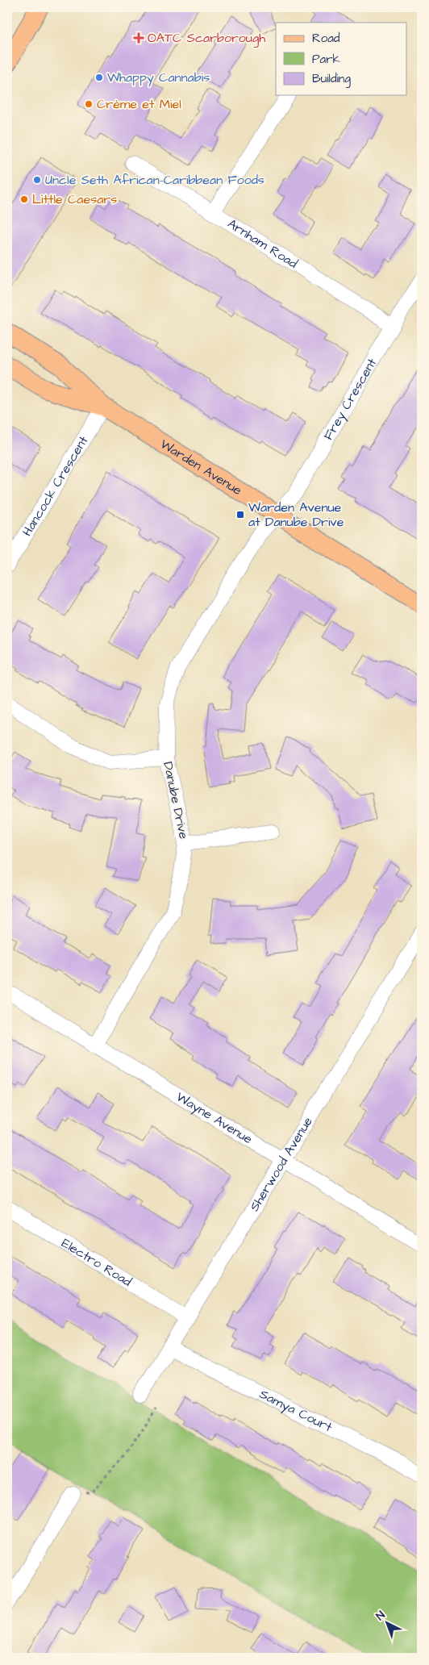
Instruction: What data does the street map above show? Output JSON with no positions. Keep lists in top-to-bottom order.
{
  "streets": {
    "main road": ["Warden Avenue"],
    "street": [
      "Arnham Road",
      "Frey Crescent",
      "Hancock Crescent",
      "Danube Drive",
      "Wayne Avenue",
      "Sherwood Avenue",
      "Electro Road",
      "Samya Court"
    ]
  },
  "crossings": [
    ["Arnham Road", "Frey Crescent"],
    ["Frey Crescent", "Warden Avenue"],
    ["Frey Crescent", "Danube Drive"],
    ["Warden Avenue", "Hancock Crescent"],
    ["Warden Avenue", "Danube Drive"],
    ["Danube Drive", "Wayne Avenue"],
    ["Wayne Avenue", "Sherwood Avenue"],
    ["Sherwood Avenue", "Electro Road"],
    ["Sherwood Avenue", "Samya Court"]
  ],
  "places": {
    "health": ["OATC Scarborough"],
    "other": [
      "Whappy Cannabis",
      "Crème et Miel",
      "Uncle Seth African-Caribbean Foods",
      "Little Caesars"
    ],
    "transit": ["Warden Avenue at Danube Drive"]
  },
  "legend": ["Road", "Park", "Building"],
  "north": "top left"
}
